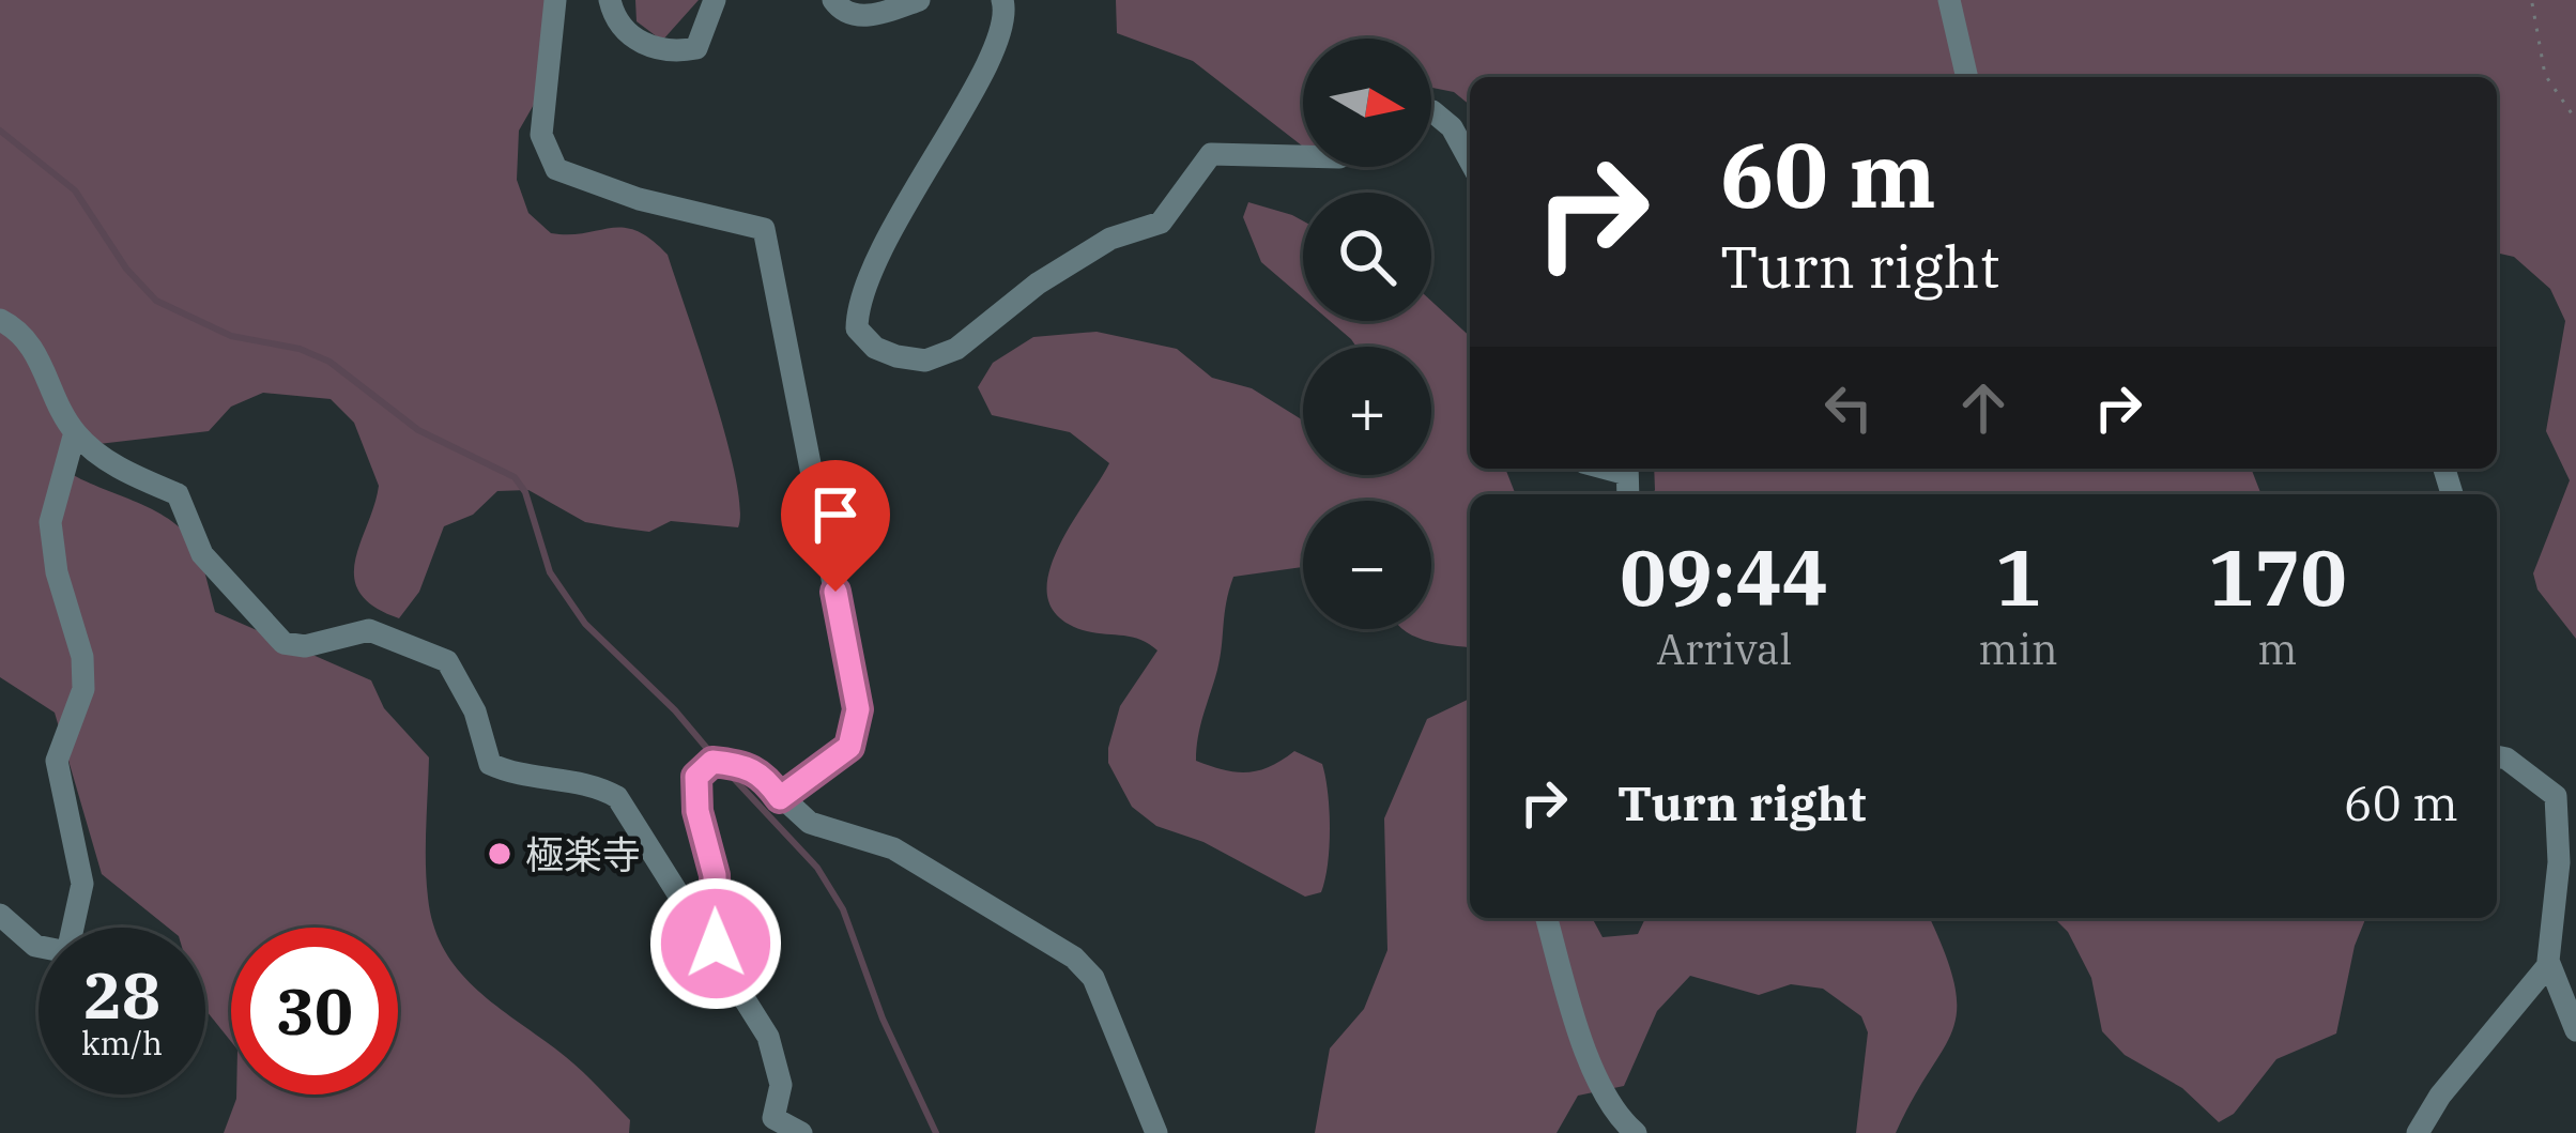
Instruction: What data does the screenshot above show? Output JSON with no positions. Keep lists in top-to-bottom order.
{
  "places": ["極楽寺"],
  "north": "right",
  "page": {
    "map_buttons": ["+", "−"],
    "turn": ["60 m", "Turn right"],
    "eta": [
      "09:44",
      "Arrival",
      "1",
      "min",
      "170",
      "m"
    ],
    "list": [
      {
        "name": "Turn right",
        "value": "60 m"
      }
    ],
    "speed": "28 km/h",
    "limit": "30"
  }
}
